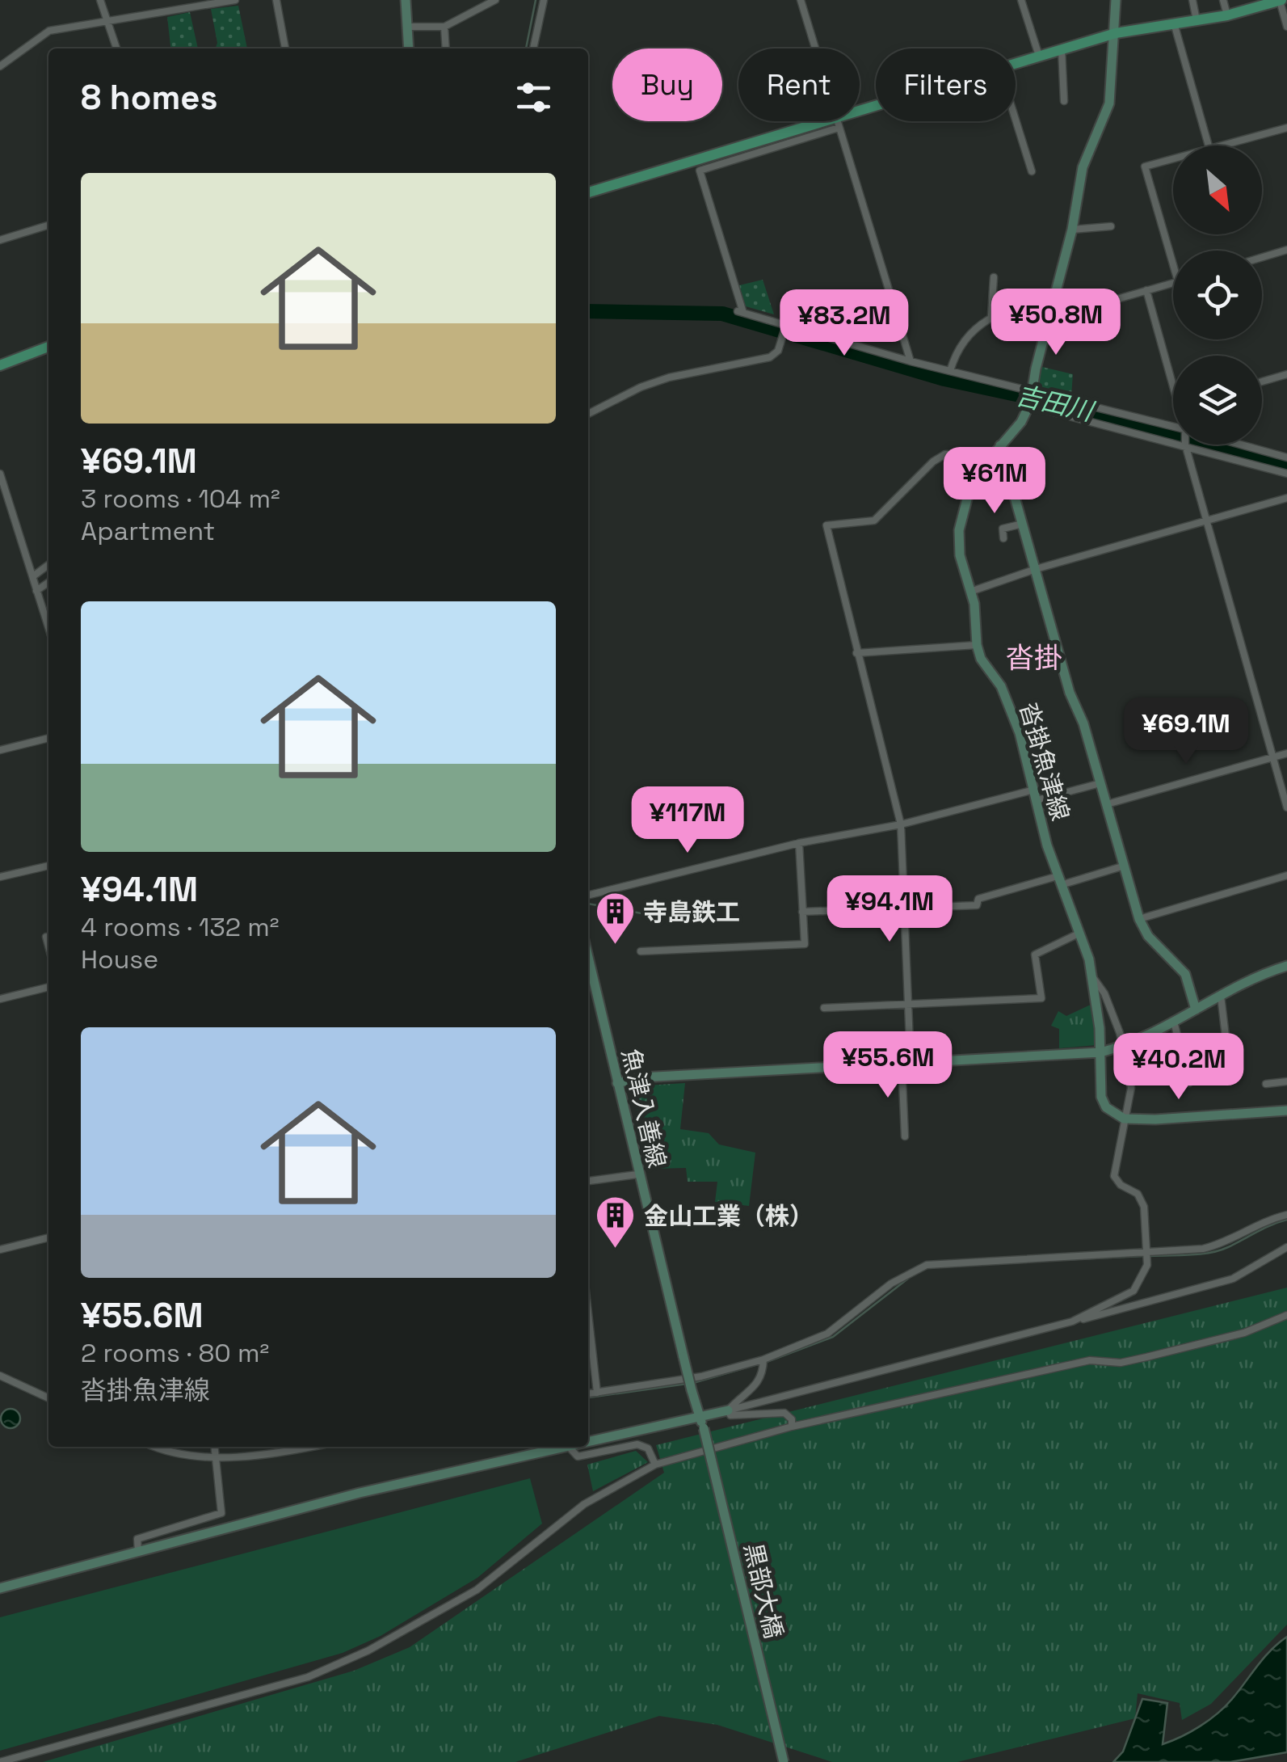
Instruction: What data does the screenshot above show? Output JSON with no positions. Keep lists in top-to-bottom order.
{
  "streets": {
    "main road": ["沓掛魚津線", "魚津入善線", "黒部大橋"]
  },
  "crossings": [
    ["魚津入善線", "黒部大橋"]
  ],
  "districts": ["沓掛"],
  "water": ["吉田川"],
  "places": {
    "building": ["寺島鉄工", "金山工業（株）"]
  },
  "north": "bottom right",
  "page": {
    "chip": ["Buy", "Rent", "Filters"],
    "heading": "8 homes",
    "list": [
      {
        "name": "¥69.1M",
        "note": "3 rooms · 104 m² · Apartment"
      },
      {
        "name": "¥94.1M",
        "note": "4 rooms · 132 m² · House"
      },
      {
        "name": "¥55.6M",
        "note": "2 rooms · 80 m² · 沓掛魚津線"
      }
    ],
    "price": [
      "¥50.8M",
      "¥83.2M",
      "¥61M",
      "¥69.1M",
      "¥117M",
      "¥94.1M",
      "¥55.6M",
      "¥40.2M"
    ]
  }
}
